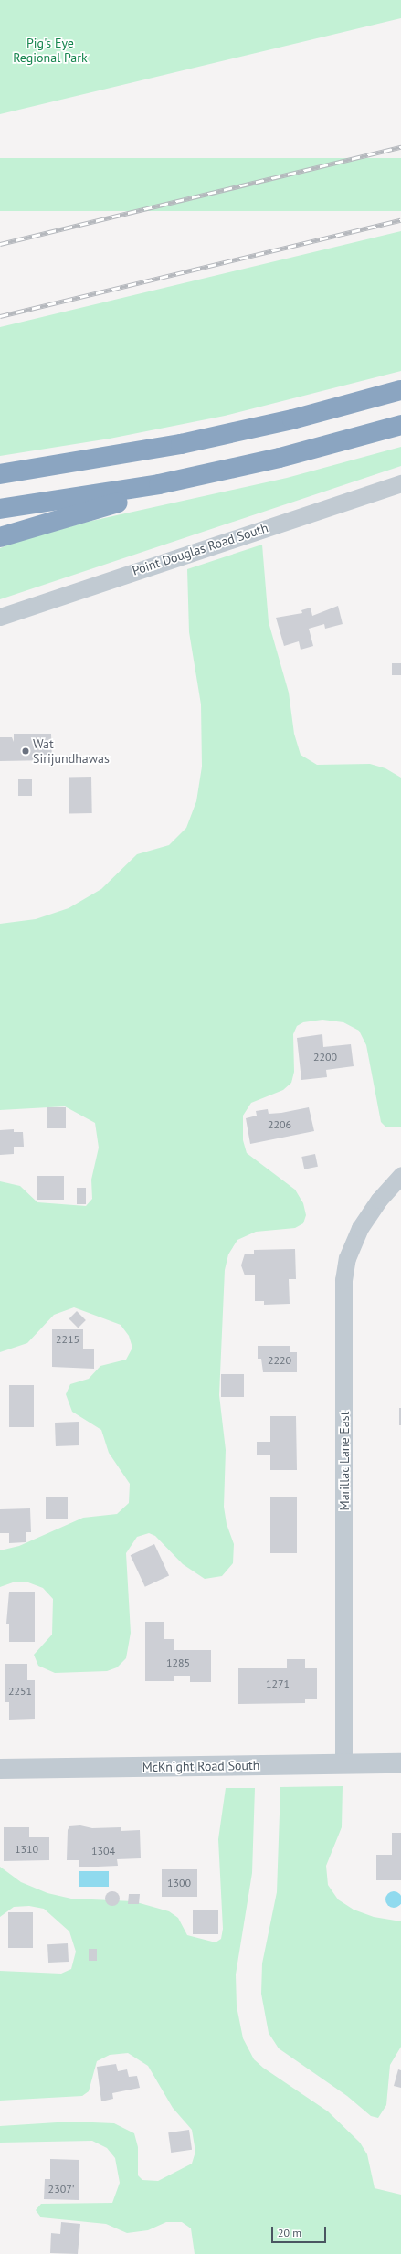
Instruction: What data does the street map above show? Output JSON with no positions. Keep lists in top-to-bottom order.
{
  "streets": {
    "street": ["Point Douglas Road South", "Marillac Lane East", "McKnight Road South"]
  },
  "crossings": [
    ["Marillac Lane East", "McKnight Road South"]
  ],
  "parks": ["Pig's Eye Regional Park"],
  "places": ["Wat Sirijundhawas"],
  "house_numbers": [
    "2200",
    "2206",
    "2215",
    "2220",
    "1285",
    "1271",
    "2251",
    "1310",
    "1304",
    "1300",
    "2307'"
  ],
  "scale_bar": "20 m"
}
